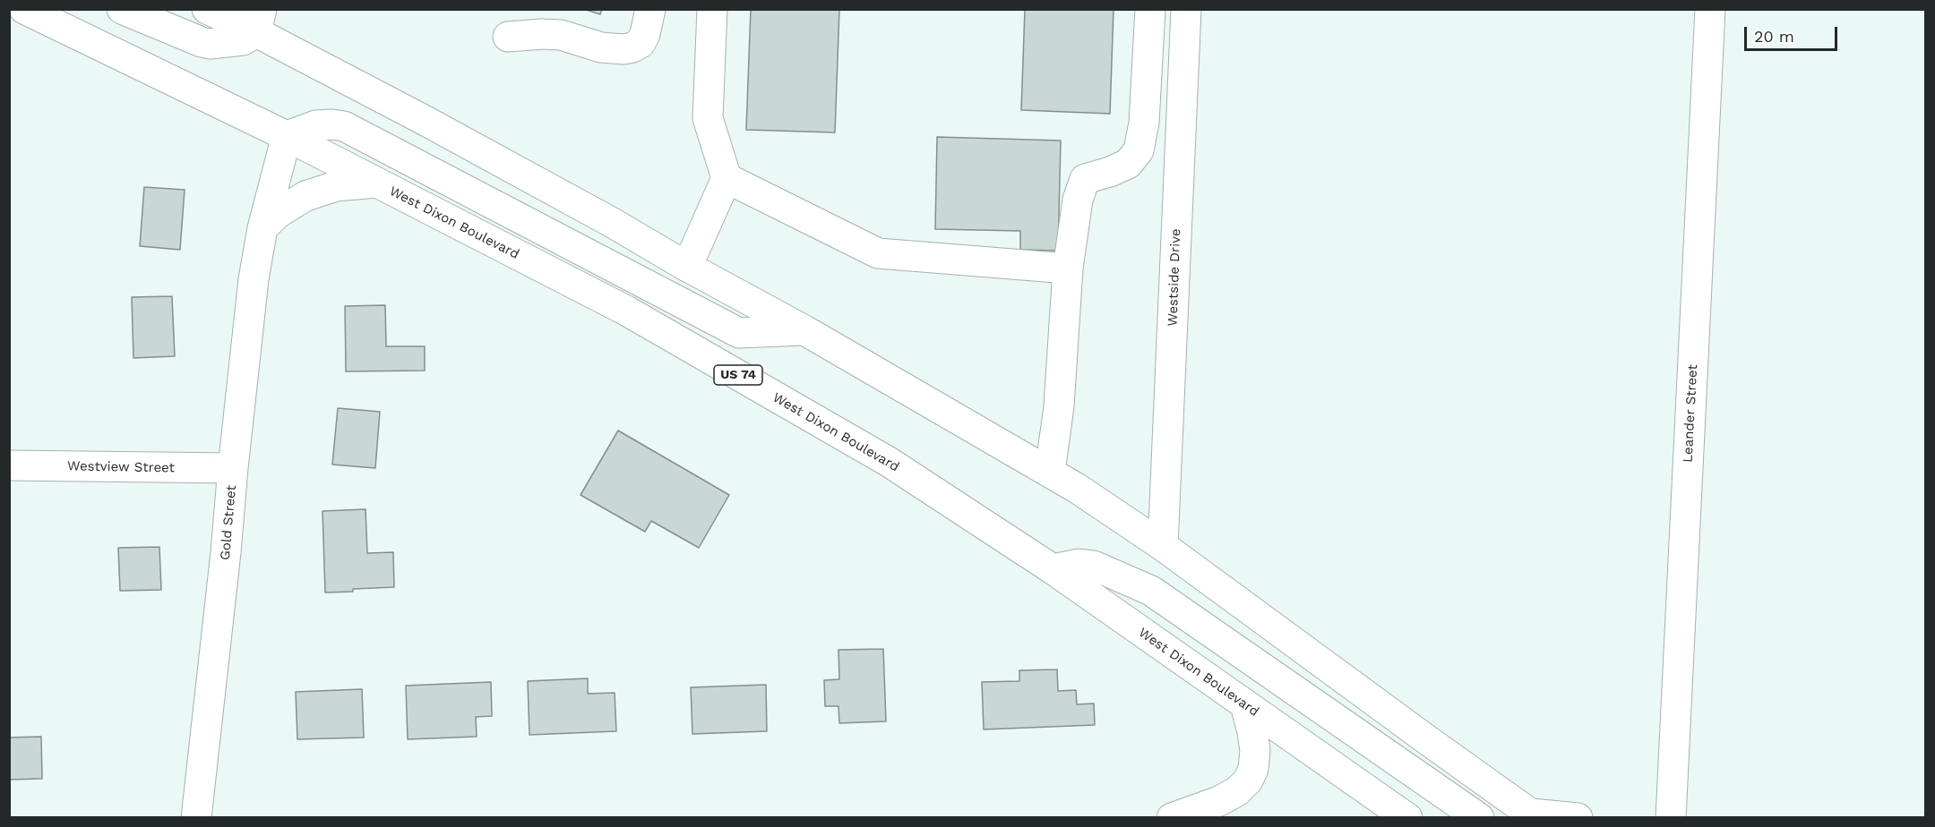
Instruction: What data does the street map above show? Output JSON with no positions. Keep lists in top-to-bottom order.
{
  "streets": {
    "main road": [
      "West Dixon Boulevard",
      "Westside Drive",
      "US 74",
      "Leander Street",
      "Westview Street",
      "Gold Street"
    ]
  },
  "crossings": [
    ["West Dixon Boulevard", "Gold Street"],
    ["Westview Street", "Gold Street"]
  ],
  "scale_bar": "20 m"
}
